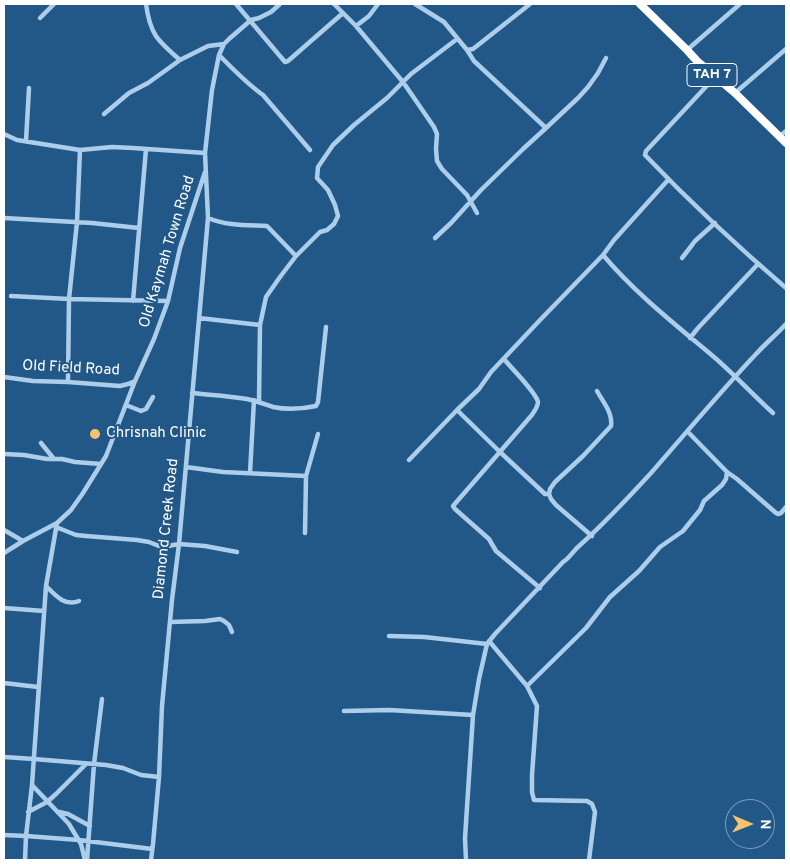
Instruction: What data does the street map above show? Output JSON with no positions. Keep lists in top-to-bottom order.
{
  "streets": {
    "highway": ["TAH 7"],
    "street": ["Old Kaymah Town Road", "Old Field Road", "Diamond Creek Road"]
  },
  "crossings": [
    ["Old Kaymah Town Road", "Old Field Road"],
    ["Old Kaymah Town Road", "Diamond Creek Road"]
  ],
  "places": ["Chrisnah Clinic"],
  "north": "right"
}
